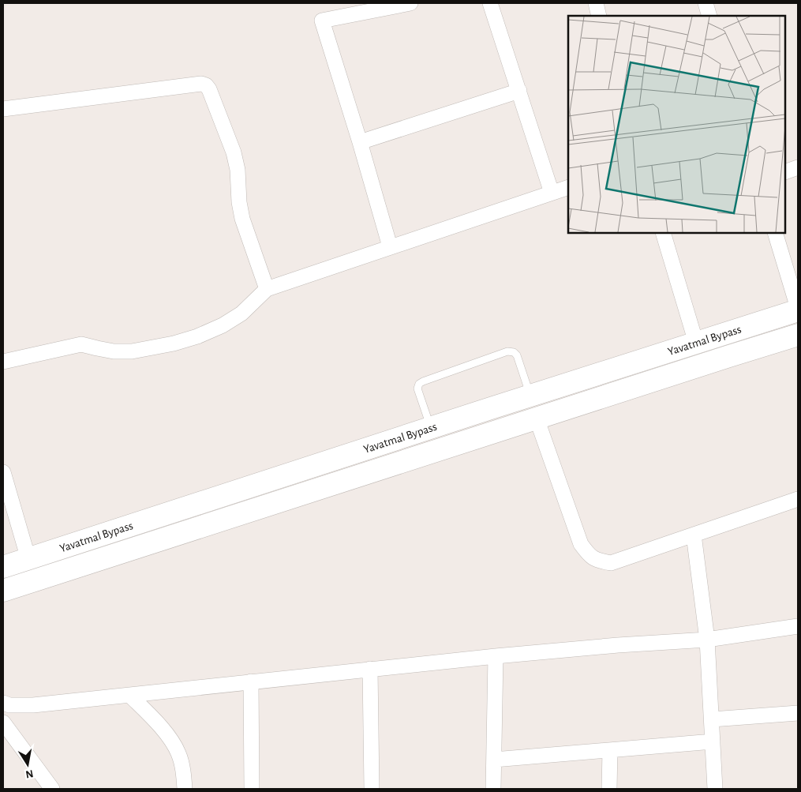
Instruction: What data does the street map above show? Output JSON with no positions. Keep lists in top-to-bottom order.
{
  "streets": {
    "main road": ["Yavatmal Bypass"]
  },
  "north": "bottom"
}
